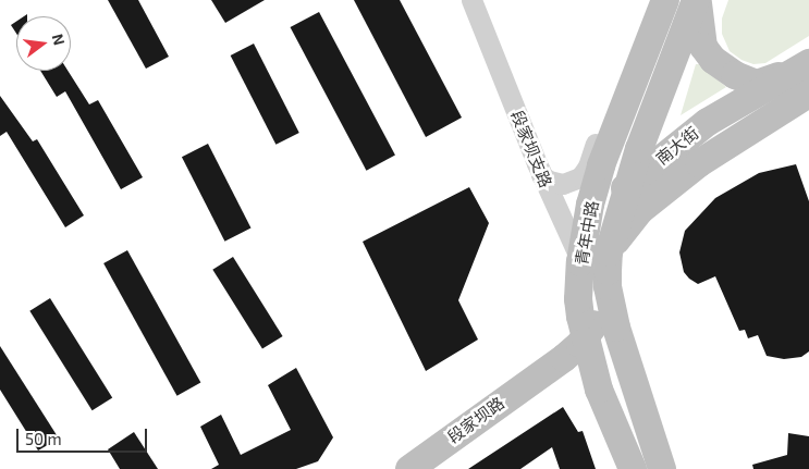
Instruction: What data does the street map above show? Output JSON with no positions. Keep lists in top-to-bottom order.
{
  "streets": {
    "main road": ["南大街", "青年中路", "段家坝路"],
    "street": ["段家坝支路"]
  },
  "crossings": [
    ["南大街", "段家坝支路"],
    ["南大街", "青年中路"],
    ["段家坝支路", "青年中路"],
    ["段家坝支路", "段家坝路"],
    ["青年中路", "段家坝路"]
  ],
  "scale_bar": "50 m",
  "north": "right"
}
